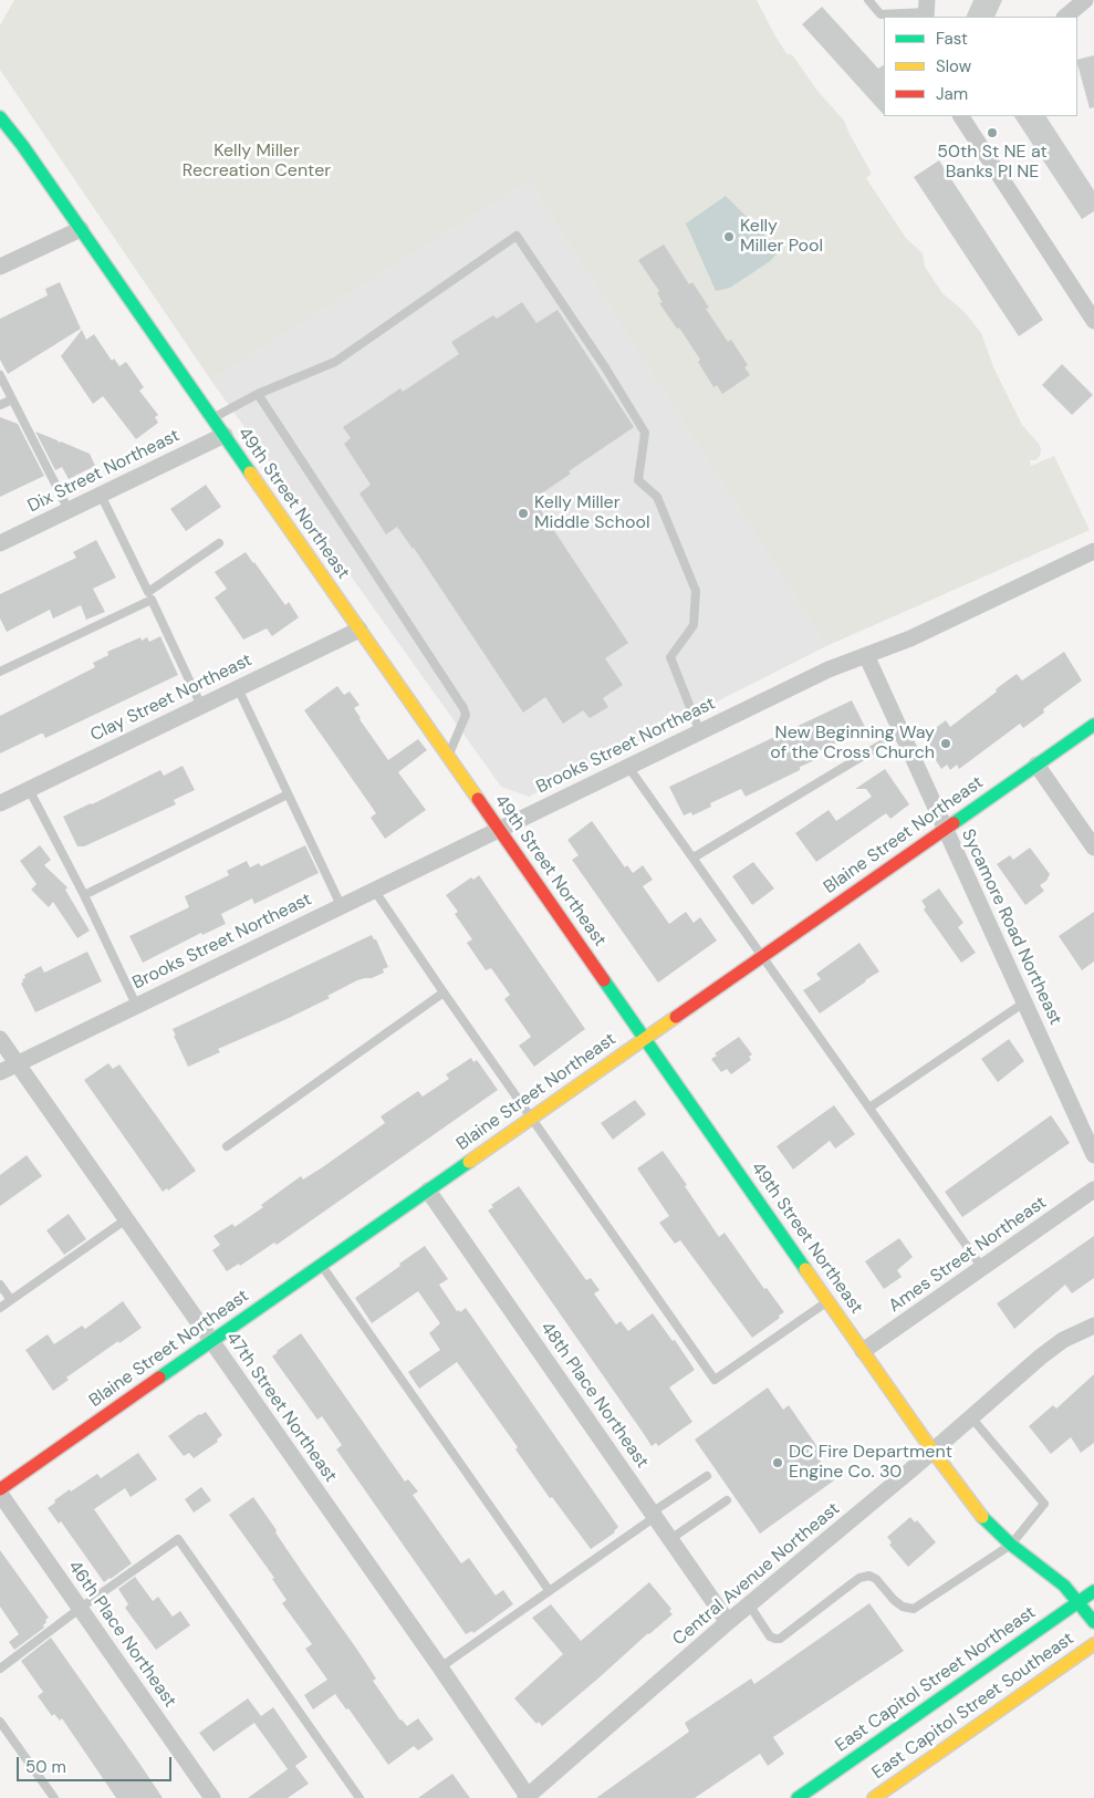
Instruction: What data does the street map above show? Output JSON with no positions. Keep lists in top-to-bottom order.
{
  "streets": {
    "street": [
      "Dix Street Northeast",
      "49th Street Northeast",
      "Clay Street Northeast",
      "Brooks Street Northeast",
      "Blaine Street Northeast",
      "Sycamore Road Northeast",
      "Ames Street Northeast",
      "48th Place Northeast",
      "47th Street Northeast",
      "Central Avenue Northeast",
      "46th Place Northeast",
      "East Capitol Street Northeast",
      "East Capitol Street Southeast"
    ]
  },
  "crossings": [
    ["Dix Street Northeast", "49th Street Northeast"],
    ["49th Street Northeast", "Clay Street Northeast"],
    ["49th Street Northeast", "Brooks Street Northeast"],
    ["49th Street Northeast", "Blaine Street Northeast"],
    ["49th Street Northeast", "Ames Street Northeast"],
    ["49th Street Northeast", "Central Avenue Northeast"],
    ["49th Street Northeast", "East Capitol Street Northeast"],
    ["Brooks Street Northeast", "Sycamore Road Northeast"],
    ["Brooks Street Northeast", "47th Street Northeast"],
    ["Blaine Street Northeast", "Sycamore Road Northeast"],
    ["Blaine Street Northeast", "48th Place Northeast"],
    ["Blaine Street Northeast", "47th Street Northeast"],
    ["Blaine Street Northeast", "46th Place Northeast"],
    ["48th Place Northeast", "Central Avenue Northeast"],
    ["47th Street Northeast", "Central Avenue Northeast"]
  ],
  "parks": ["Kelly Miller Recreation Center"],
  "places": [
    "50th St NE at Banks Pl NE",
    "Kelly Miller Pool",
    "Kelly Miller Middle School",
    "New Beginning Way of the Cross Church",
    "DC Fire Department Engine Co. 30"
  ],
  "legend": ["Fast", "Slow", "Jam"],
  "scale_bar": "50 m"
}
